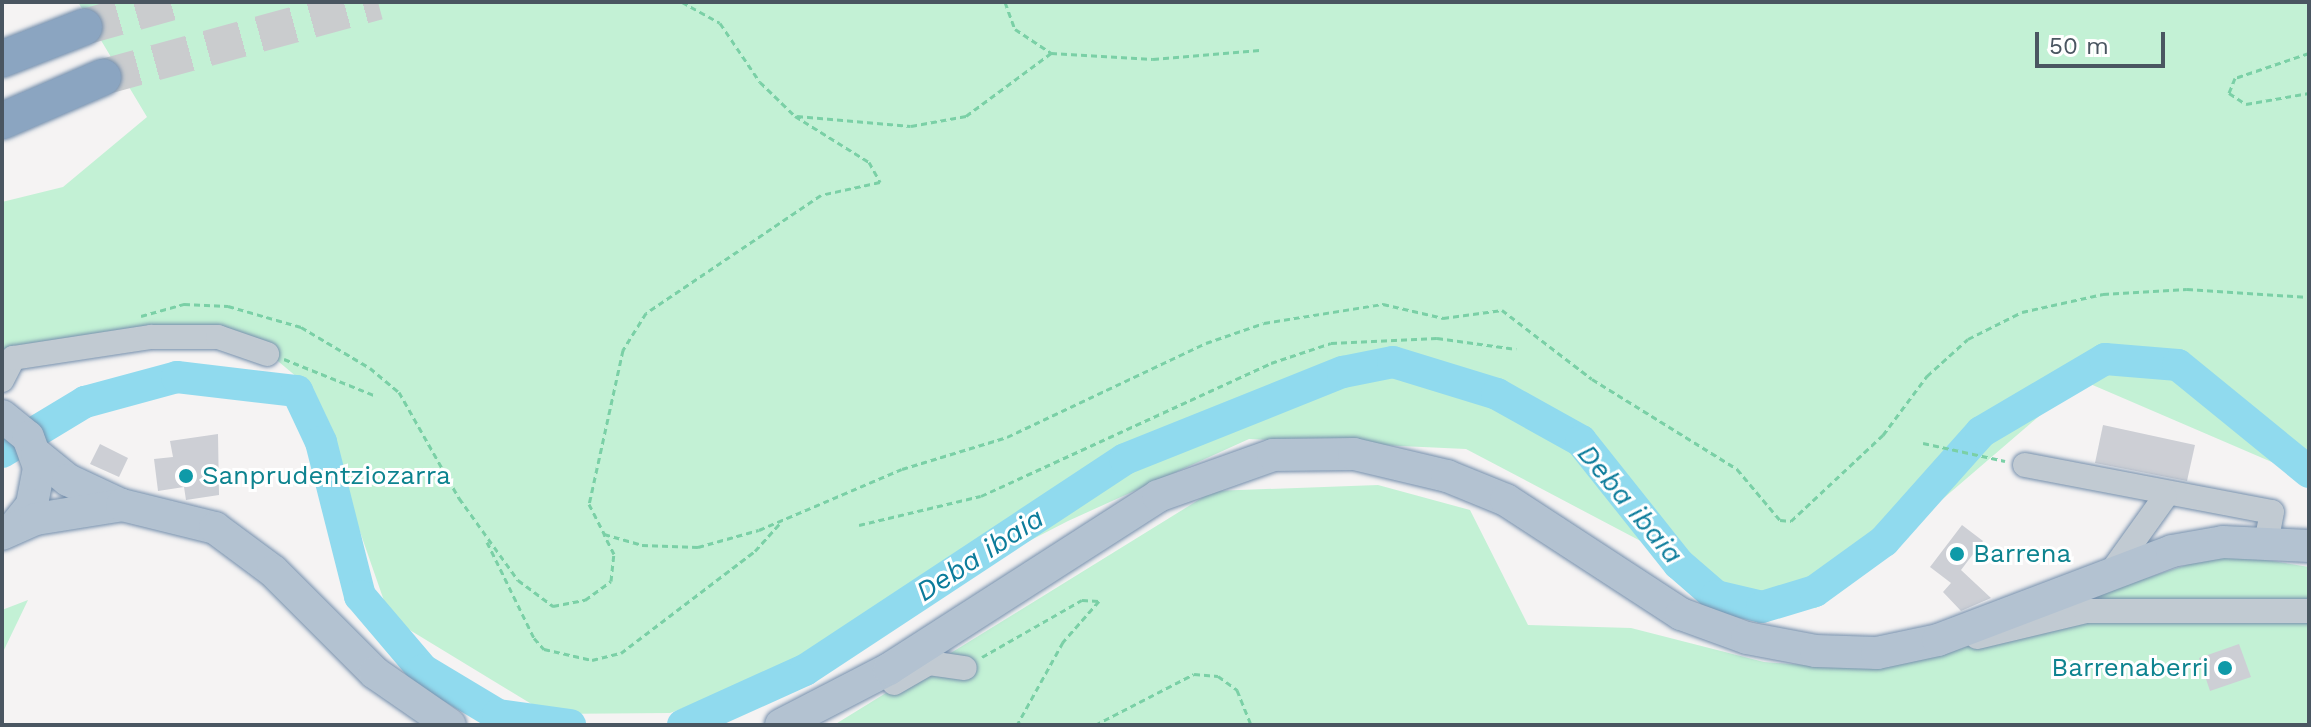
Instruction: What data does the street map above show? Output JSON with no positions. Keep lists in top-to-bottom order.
{
  "water": ["Deba ibaia"],
  "places": ["Sanprudentziozarra", "Barrena", "Barrenaberri"],
  "scale_bar": "50 m"
}
